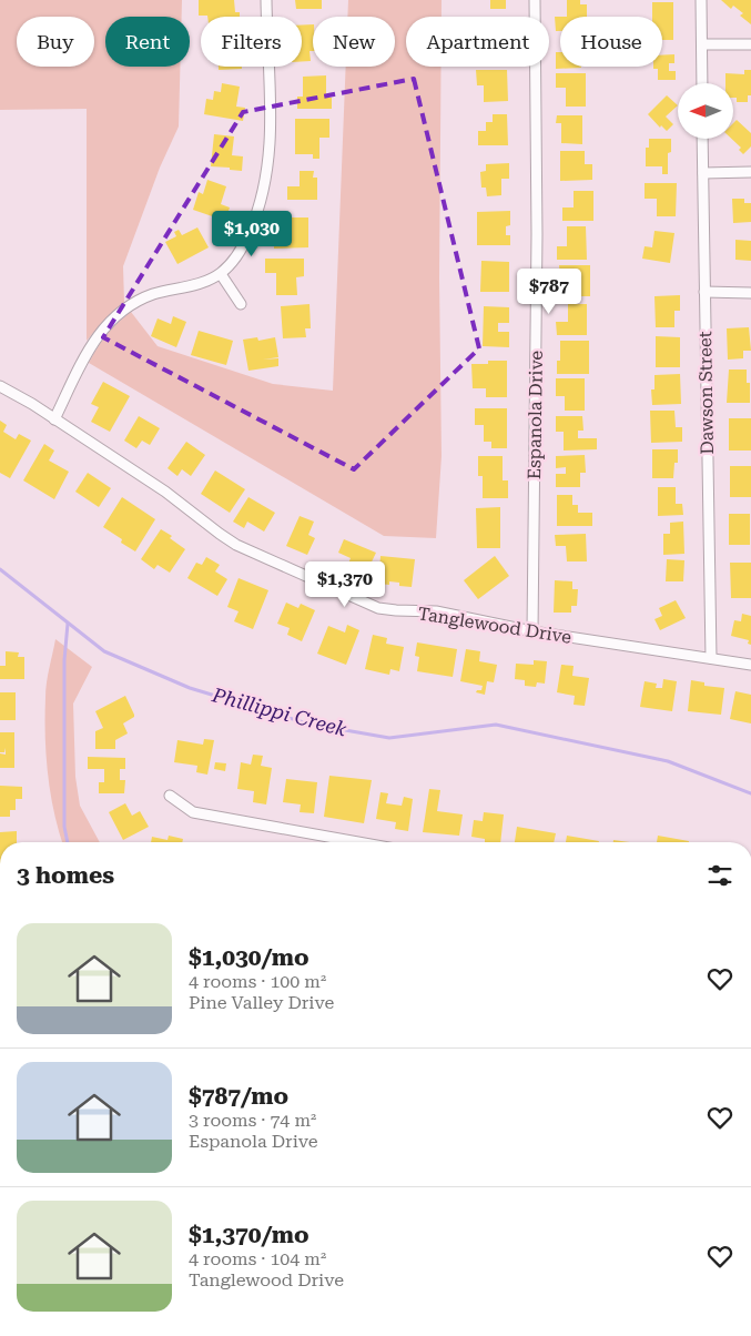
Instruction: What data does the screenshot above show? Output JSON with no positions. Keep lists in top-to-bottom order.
{
  "streets": {
    "street": ["Dawson Street", "Espanola Drive", "Tanglewood Drive"]
  },
  "crossings": [
    ["Dawson Street", "Tanglewood Drive"],
    ["Espanola Drive", "Tanglewood Drive"]
  ],
  "water": ["Phillippi Creek"],
  "north": "left",
  "page": {
    "chip": [
      "Buy",
      "Rent",
      "Filters",
      "New",
      "Apartment",
      "House"
    ],
    "price": ["$1,030", "$787", "$1,370"],
    "heading": "3 homes",
    "list": [
      {
        "name": "$1,030/mo",
        "note": "4 rooms · 100 m² · Pine Valley Drive"
      },
      {
        "name": "$787/mo",
        "note": "3 rooms · 74 m² · Espanola Drive"
      },
      {
        "name": "$1,370/mo",
        "note": "4 rooms · 104 m² · Tanglewood Drive"
      }
    ]
  }
}
